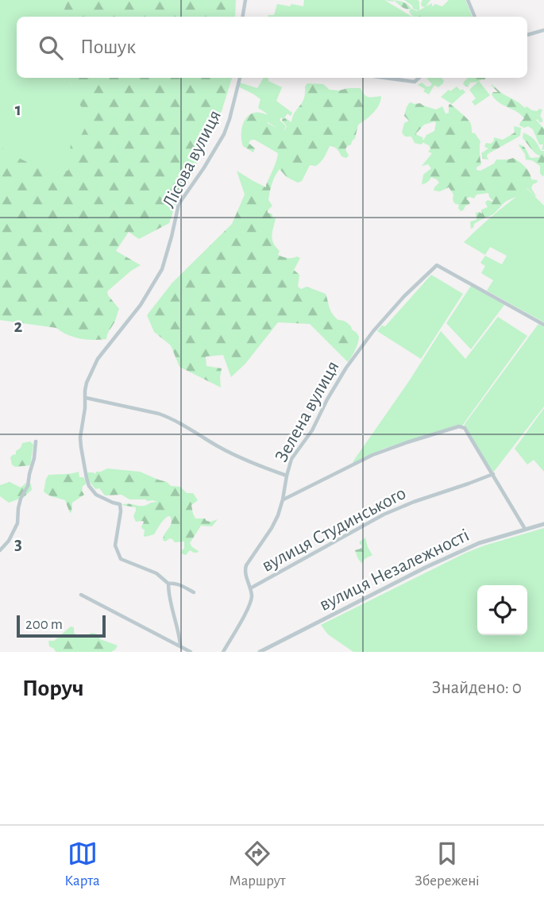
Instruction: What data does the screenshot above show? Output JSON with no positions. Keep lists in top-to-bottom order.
{
  "streets": {
    "street": [
      "Лісова вулиця",
      "Зелена вулиця",
      "вулиця Студинського",
      "вулиця Незалежності"
    ]
  },
  "crossings": [
    ["Зелена вулиця", "вулиця Студинського"]
  ],
  "scale_bar": "200 m",
  "page": {
    "search": "Пошук",
    "scale": "200 m",
    "heading": ["Поруч", "Знайдено: 0"],
    "nav": ["Карта", "Маршрут", "Збережені"]
  },
  "grid": {
    "rows": ["1", "2", "3"]
  }
}
